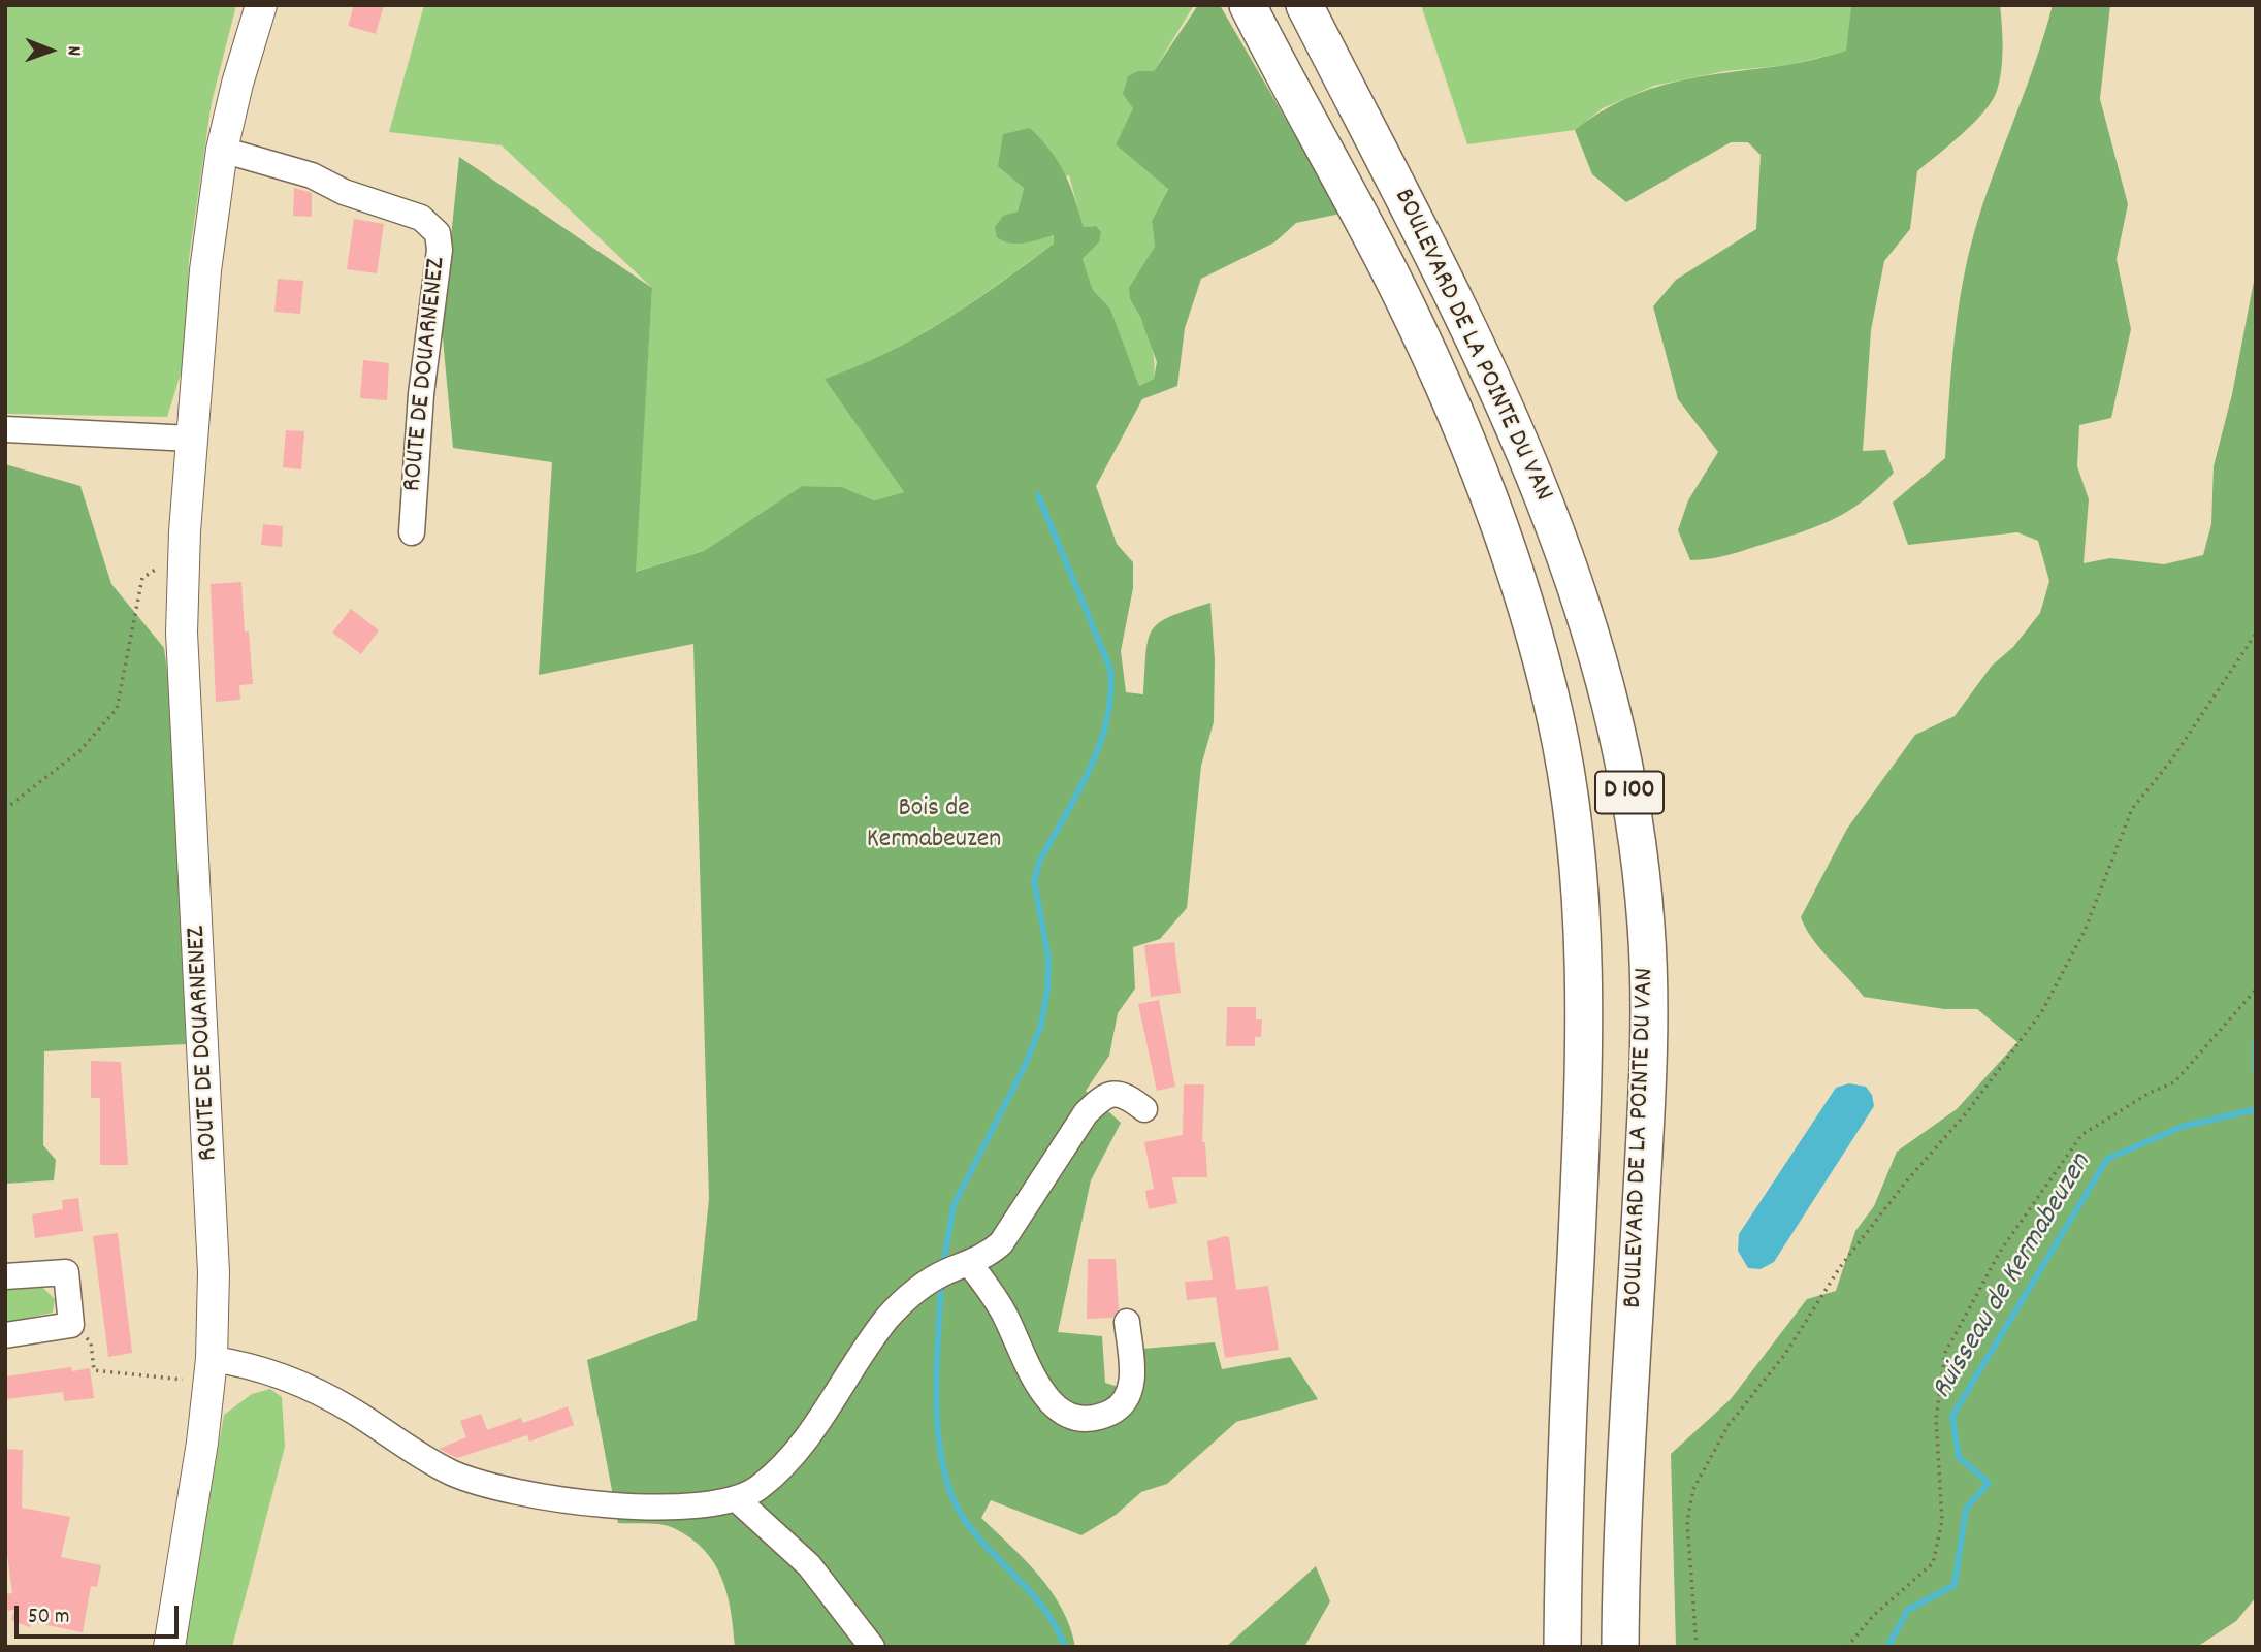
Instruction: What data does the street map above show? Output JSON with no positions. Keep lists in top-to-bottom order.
{
  "streets": {
    "highway": ["BOULEVARD DE LA POINTE DU VAN", "D 100"],
    "main road": ["ROUTE DE DOUARNENEZ"]
  },
  "water": ["Ruisseau de Kermabeuzen"],
  "parks": ["Bois de Kermabeuzen"],
  "scale_bar": "50 m",
  "north": "right"
}
